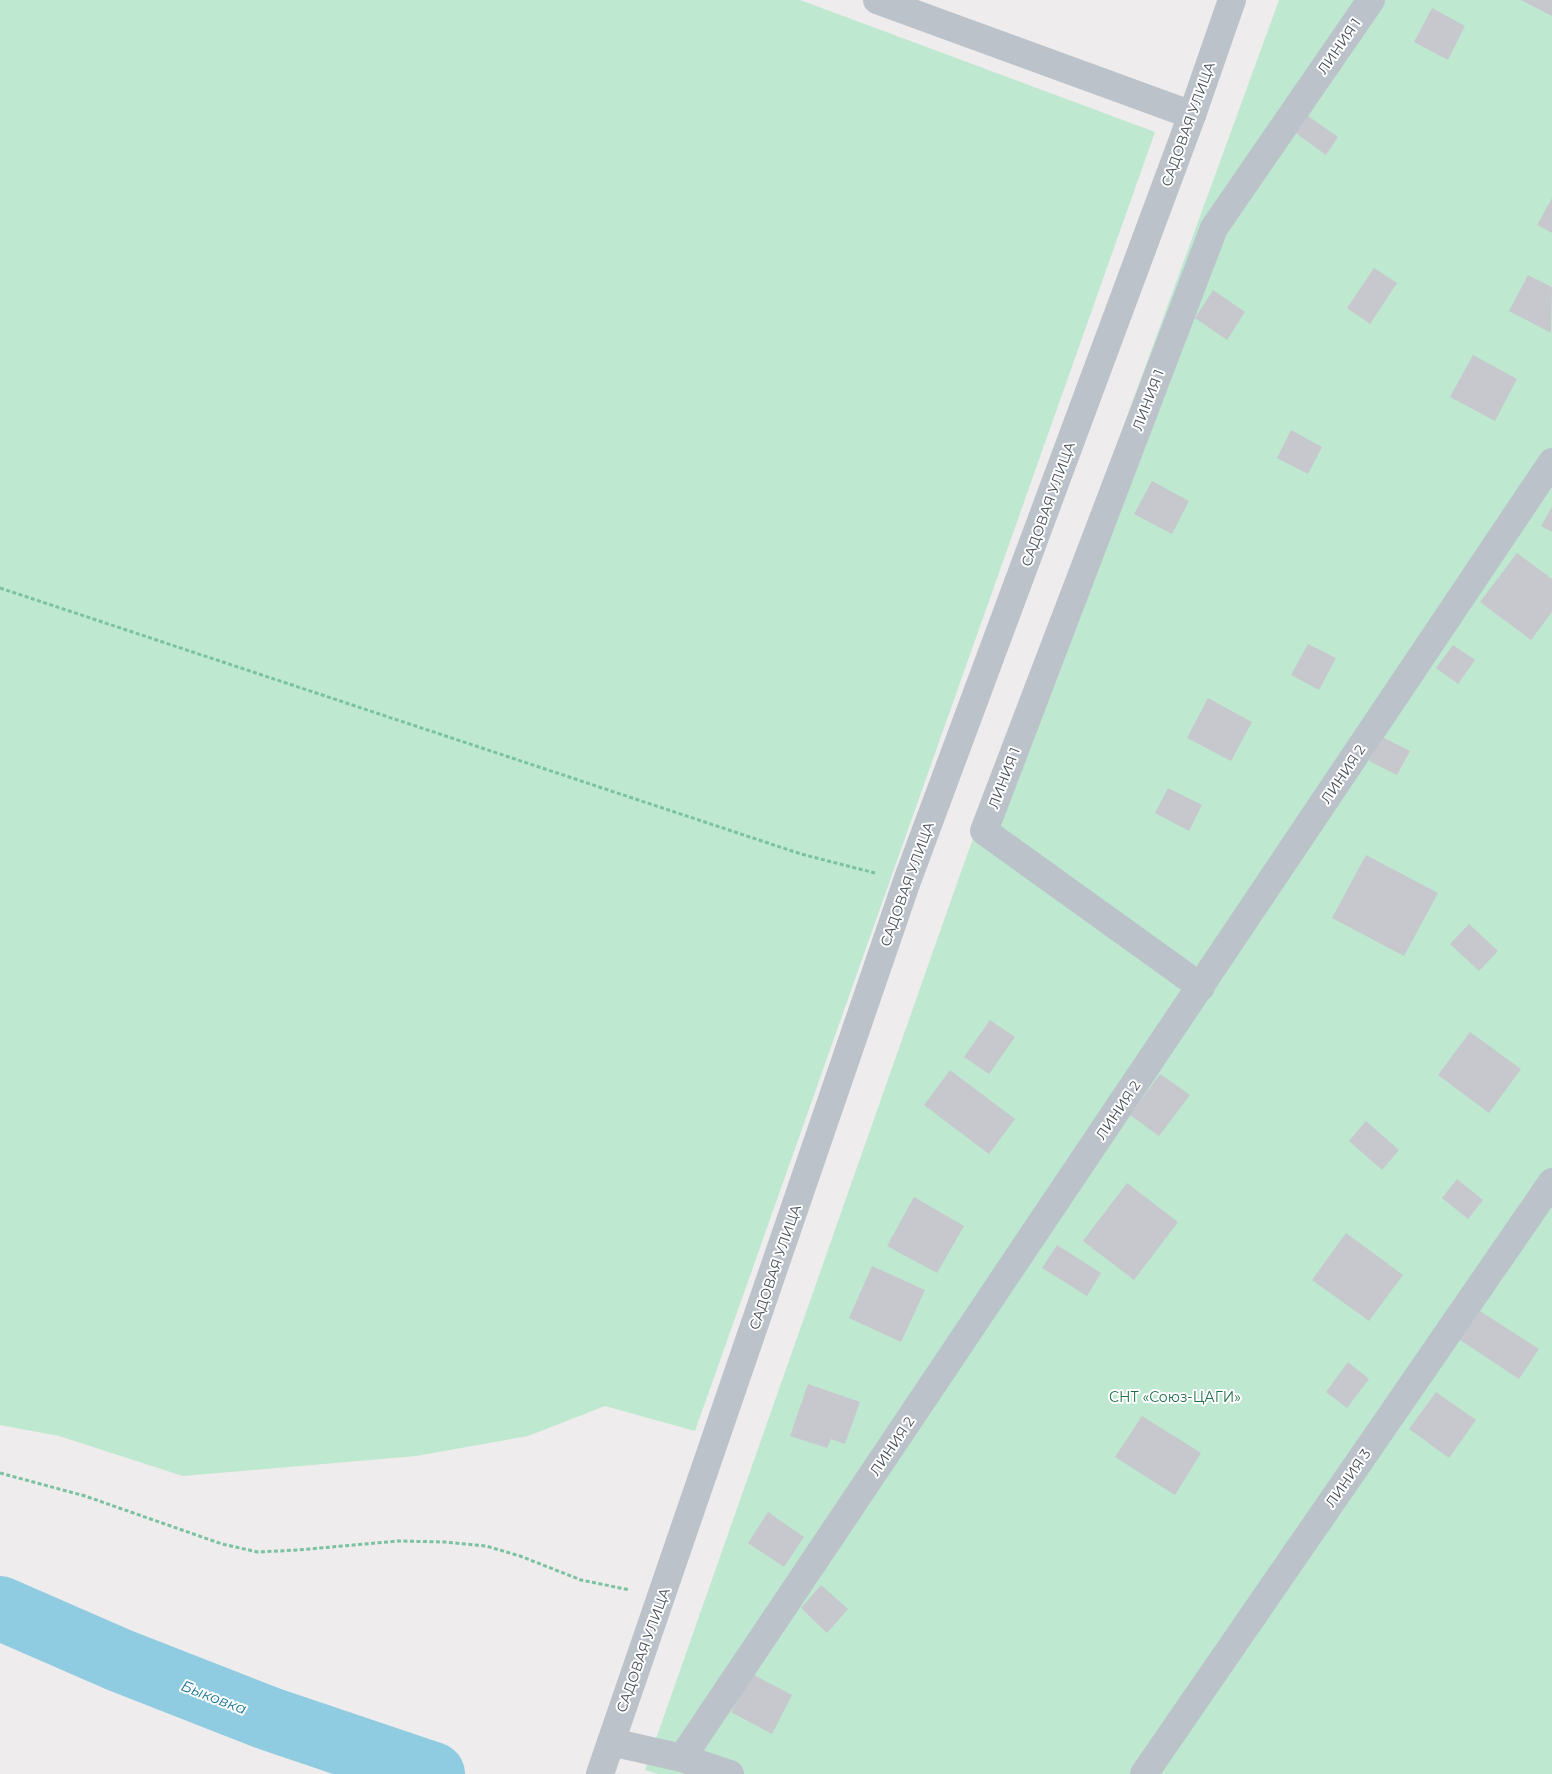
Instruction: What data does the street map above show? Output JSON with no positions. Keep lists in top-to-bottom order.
{
  "streets": {
    "street": [
      "ЛИНИЯ 1",
      "САДОВАЯ УЛИЦА",
      "ЛИНИЯ 2",
      "ЛИНИЯ 3"
    ]
  },
  "crossings": [
    ["ЛИНИЯ 1", "ЛИНИЯ 2"]
  ],
  "water": ["Быковка"],
  "parks": ["СНТ «Союз-ЦАГИ»"]
}
